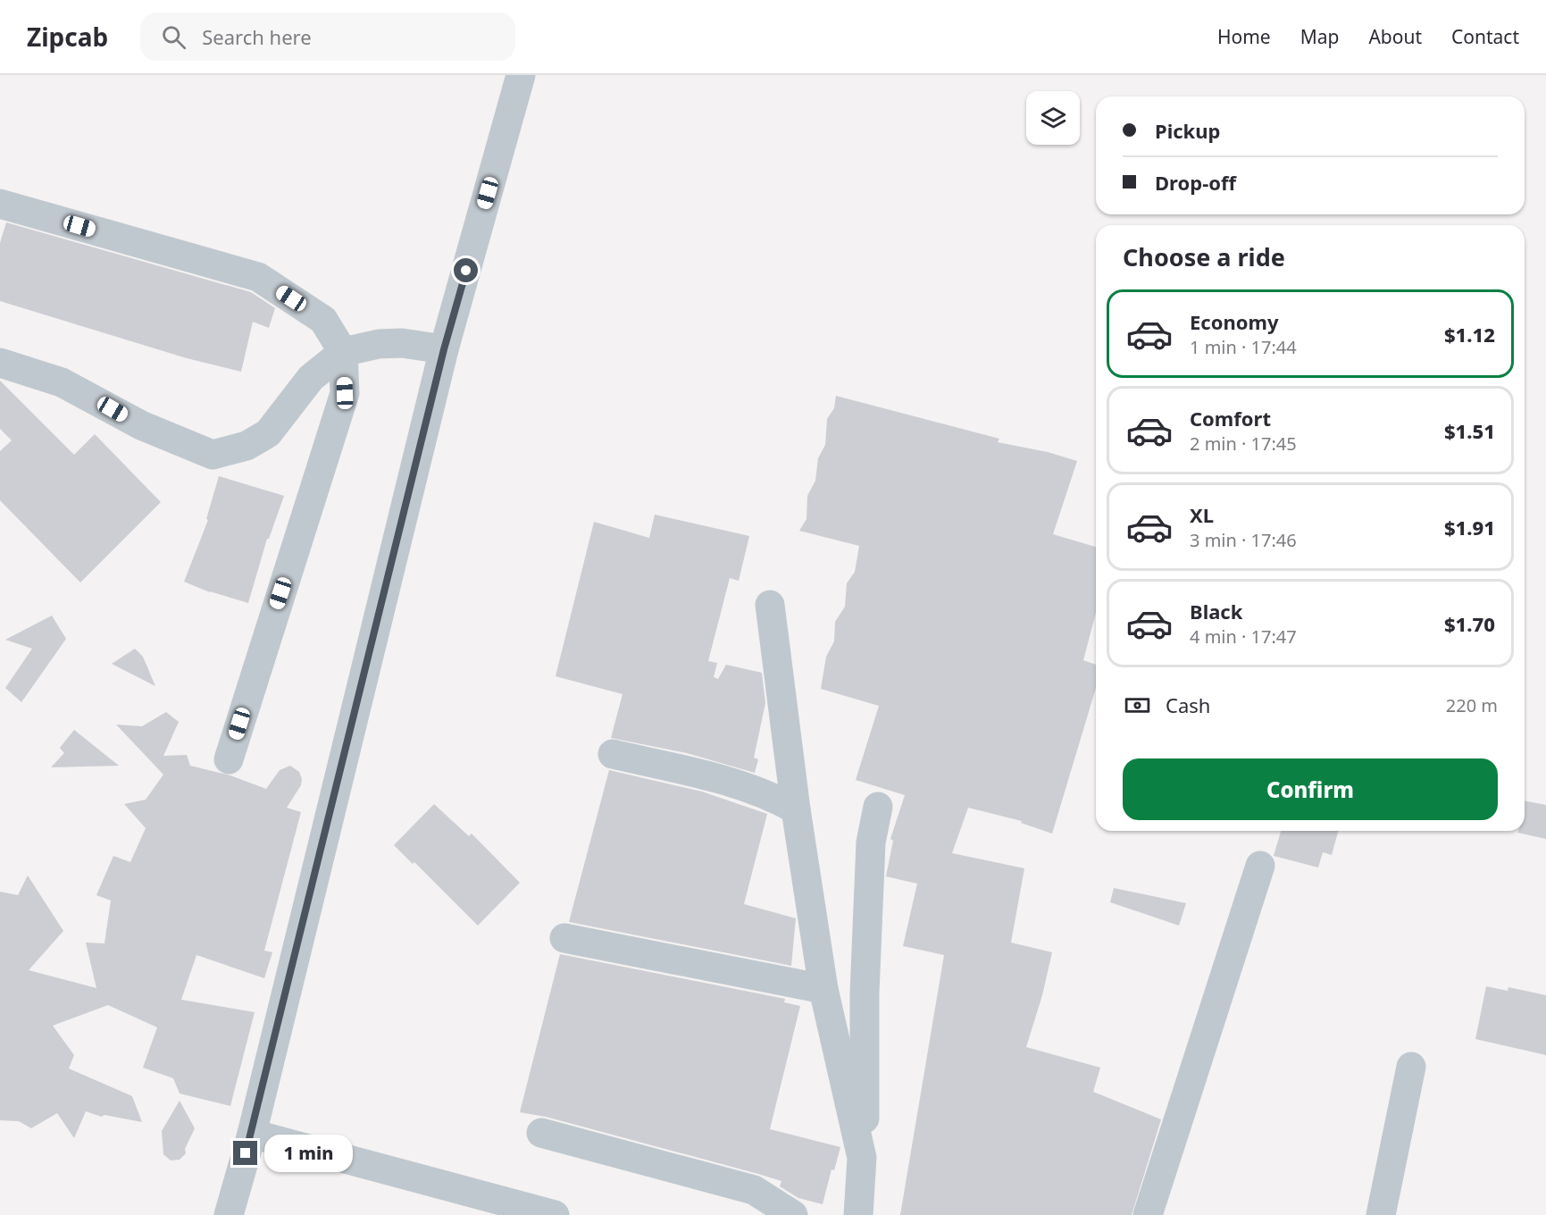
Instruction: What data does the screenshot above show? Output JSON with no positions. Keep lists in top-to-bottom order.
{
  "page": {
    "header": "Zipcab",
    "search": "Search here",
    "nav": [
      "Home",
      "Map",
      "About",
      "Contact"
    ],
    "banner": ["Pickup", "Drop-off"],
    "heading": "Choose a ride",
    "list": [
      {
        "name": "Economy",
        "note": "1 min · 17:44",
        "value": "$1.12"
      },
      {
        "name": "Comfort",
        "note": "2 min · 17:45",
        "value": "$1.51"
      },
      {
        "name": "XL",
        "note": "3 min · 17:46",
        "value": "$1.91"
      },
      {
        "name": "Black",
        "note": "4 min · 17:47",
        "value": "$1.70"
      }
    ],
    "pay": ["Cash", "220 m"],
    "buttons": "Confirm",
    "bubble": "1 min"
  }
}
